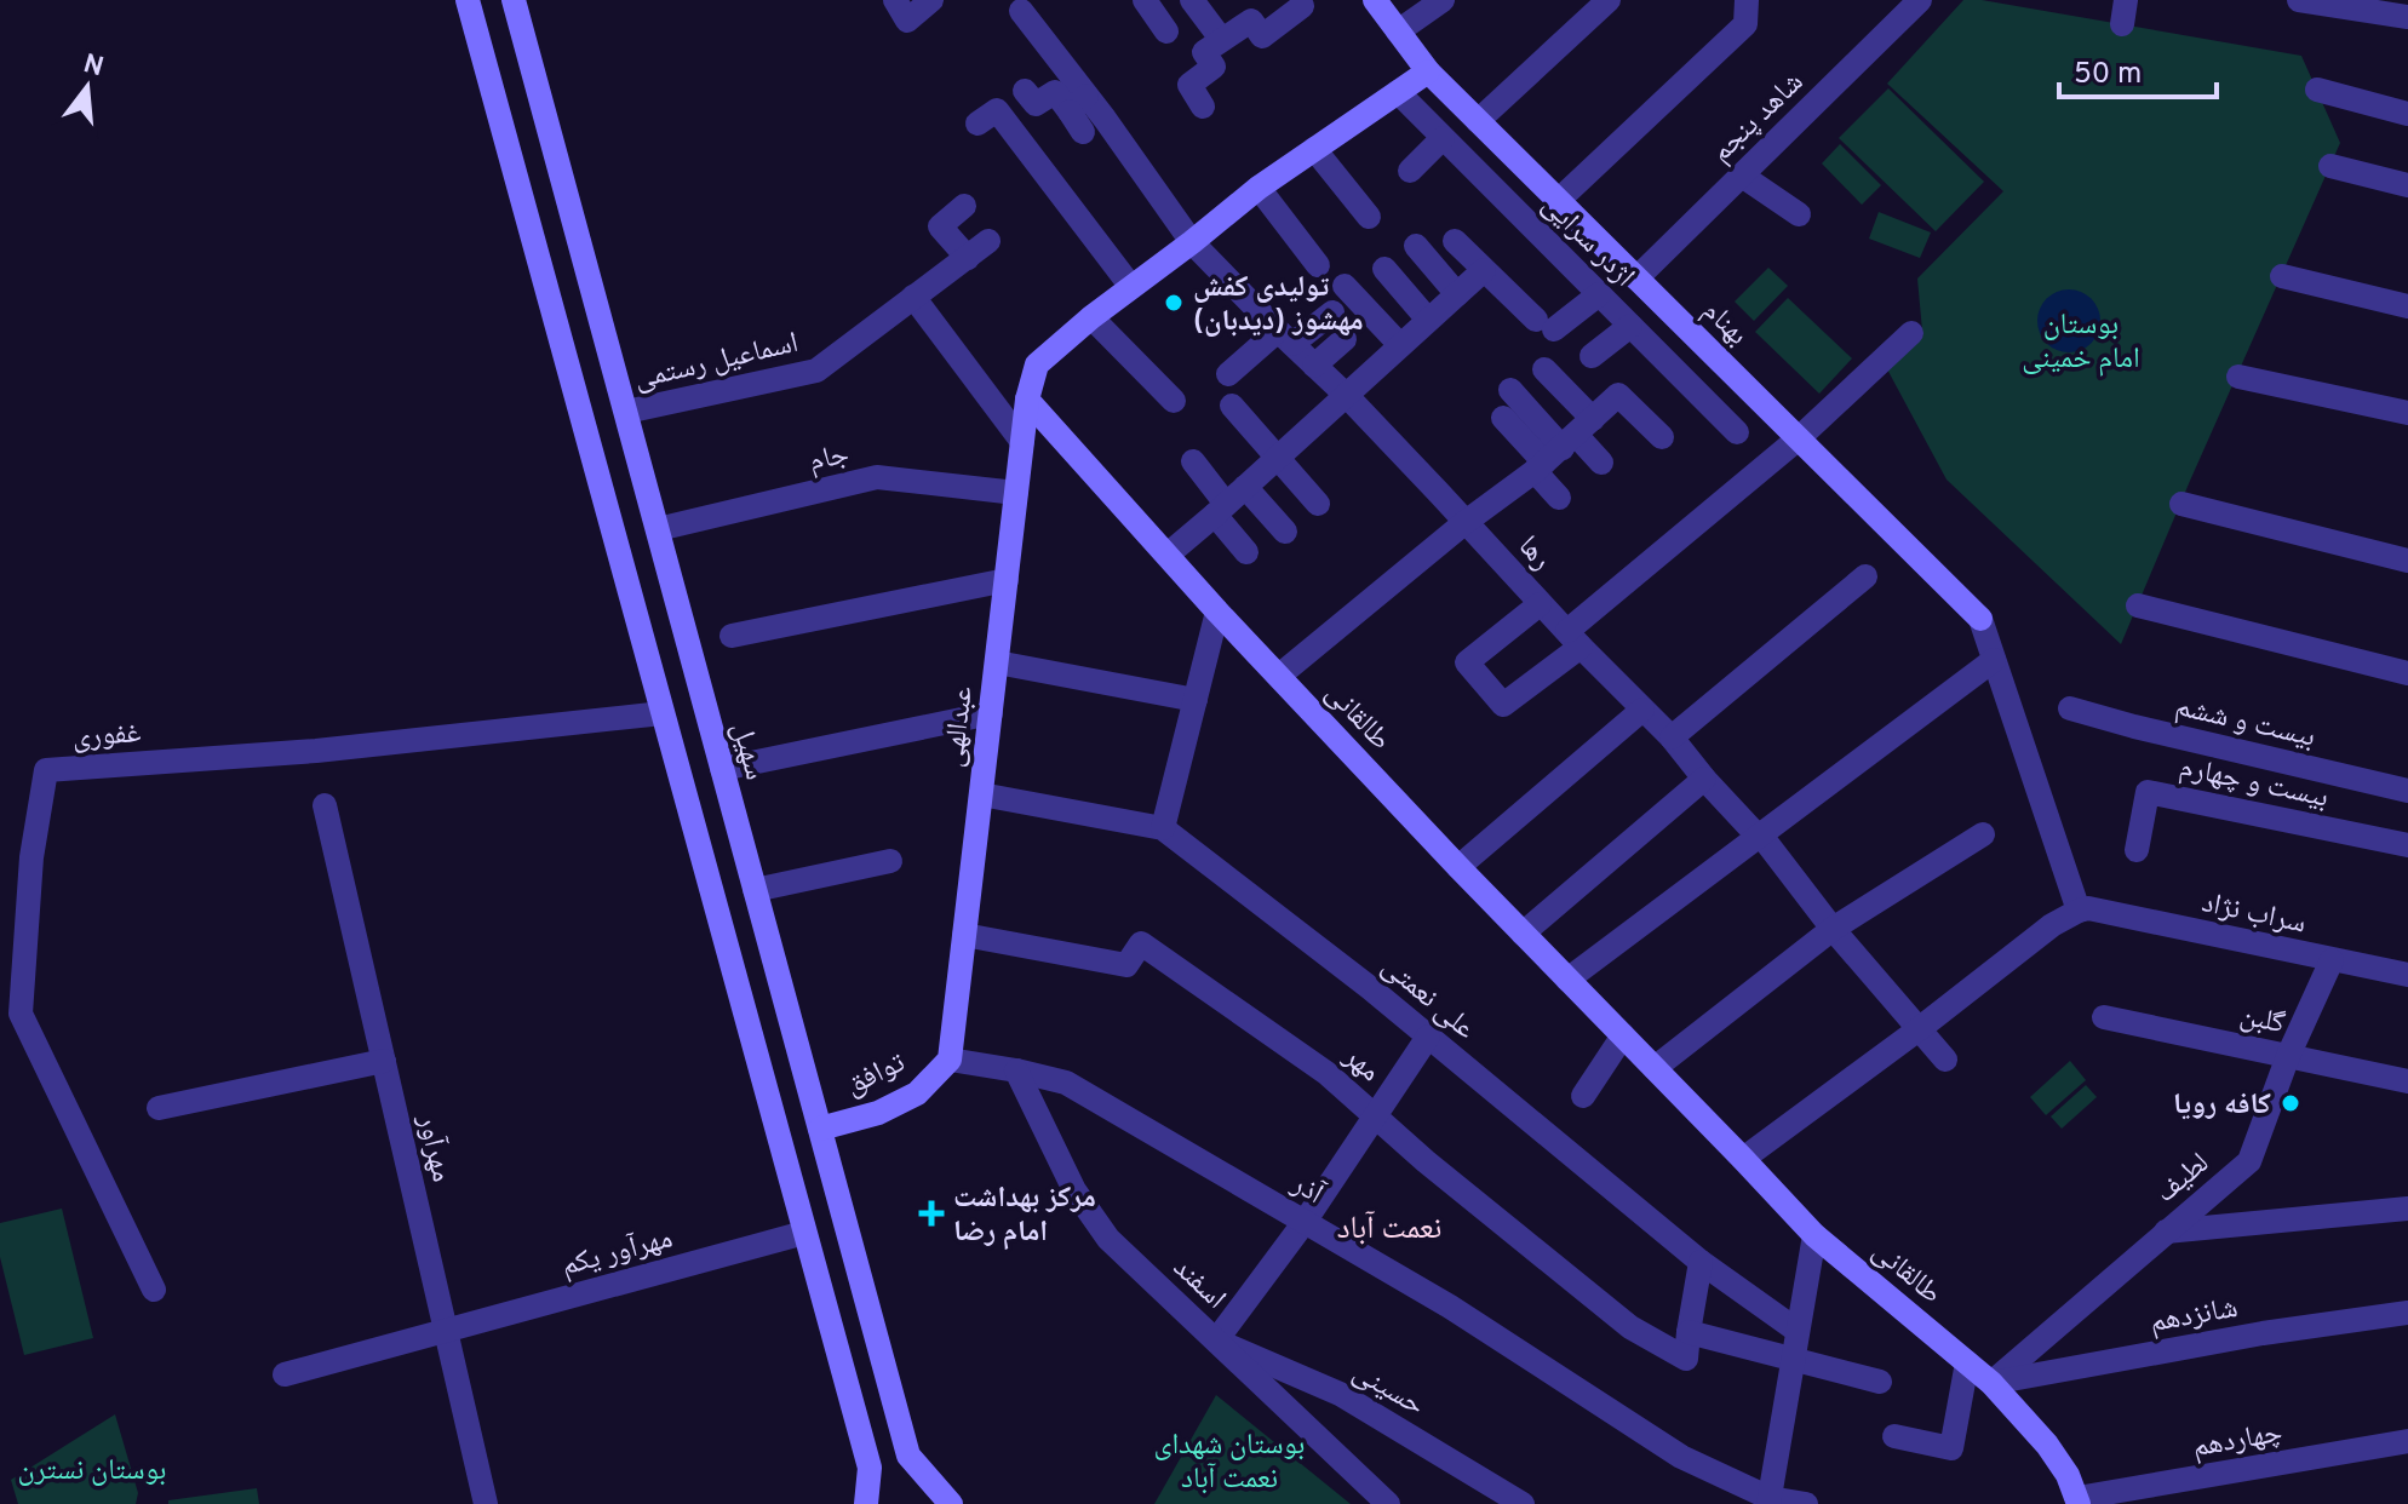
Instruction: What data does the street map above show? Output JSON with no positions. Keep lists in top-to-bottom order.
{
  "streets": {
    "street": [
      "شاهد پنجم",
      "اژدر سرایی",
      "بهنام",
      "اسماعیل رستمی",
      "جام",
      "رها",
      "طالقانی",
      "بیست و ششم",
      "عبدالهی",
      "غفوری",
      "سهیل",
      "بیست و چهارم",
      "سراب نژاد",
      "علی نعمتی",
      "گلبن",
      "مهر",
      "توافق",
      "مهرآور",
      "لطیف",
      "آذر",
      "مهرآور یکم",
      "اسفند",
      "شانزدهم",
      "حسینی",
      "چهاردهم"
    ]
  },
  "crossings": [
    ["شاهد پنجم", "بهنام"],
    ["اسماعیل رستمی", "سهیل"],
    ["جام", "عبدالهی"],
    ["جام", "سهیل"],
    ["طالقانی", "عبدالهی"],
    ["طالقانی", "لطیف"],
    ["طالقانی", "شانزدهم"],
    ["طالقانی", "چهاردهم"],
    ["عبدالهی", "علی نعمتی"],
    ["عبدالهی", "مهر"],
    ["عبدالهی", "توافق"],
    ["عبدالهی", "آذر"],
    ["سهیل", "توافق"],
    ["سراب نژاد", "لطیف"],
    ["گلبن", "لطیف"],
    ["توافق", "آذر"],
    ["مهرآور", "مهرآور یکم"],
    ["لطیف", "شانزدهم"],
    ["آذر", "اسفند"],
    ["اسفند", "حسینی"]
  ],
  "districts": ["نعمت آباد"],
  "parks": ["بوستان امام خمینی", "بوستان شهدای نعمت آباد", "بوستان نسترن"],
  "places": {
    "other": ["تولیدی کفش مهشوز (دیدبان)", "کافه رویا"],
    "health": ["مرکز بهداشت امام رضا"]
  },
  "scale_bar": "50 m",
  "north": "top"
}
